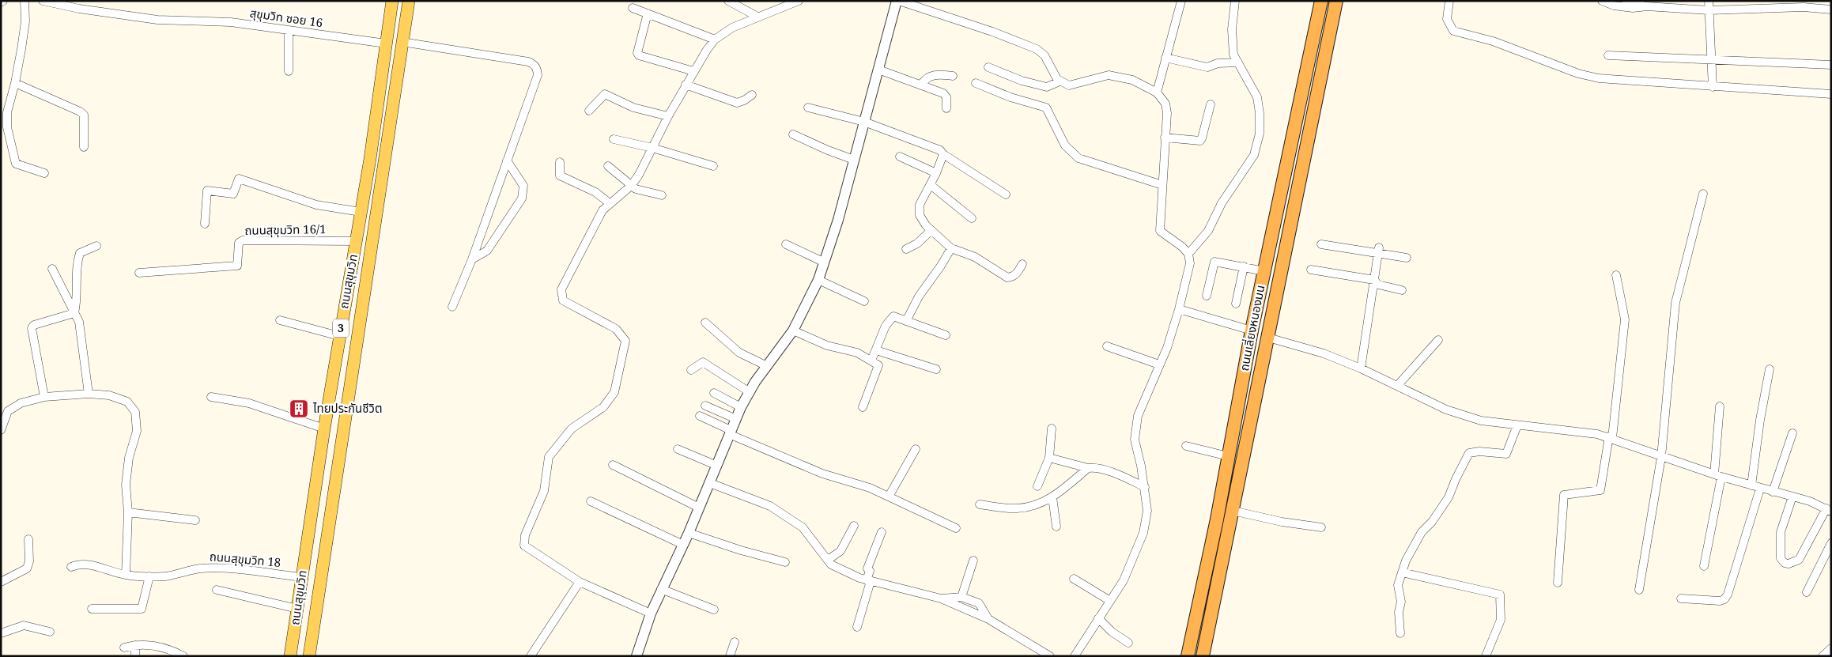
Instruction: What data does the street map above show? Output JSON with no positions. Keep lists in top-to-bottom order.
{
  "streets": {
    "highway": ["ถนนเลี่ยงหนองมน"],
    "main road": ["ถนนสุขุมวิท", "3"],
    "street": ["สุขุมวิท ซอย 16", "ถนนสุขุมวิท 16/1", "ถนนสุขุมวิท 18"]
  },
  "crossings": [
    ["สุขุมวิท ซอย 16", "ถนนสุขุมวิท"],
    ["ถนนสุขุมวิท 16/1", "ถนนสุขุมวิท"],
    ["ถนนสุขุมวิท", "ถนนสุขุมวิท 18"]
  ],
  "places": {
    "building": ["ไทยประกันชีวิต"]
  }
}
